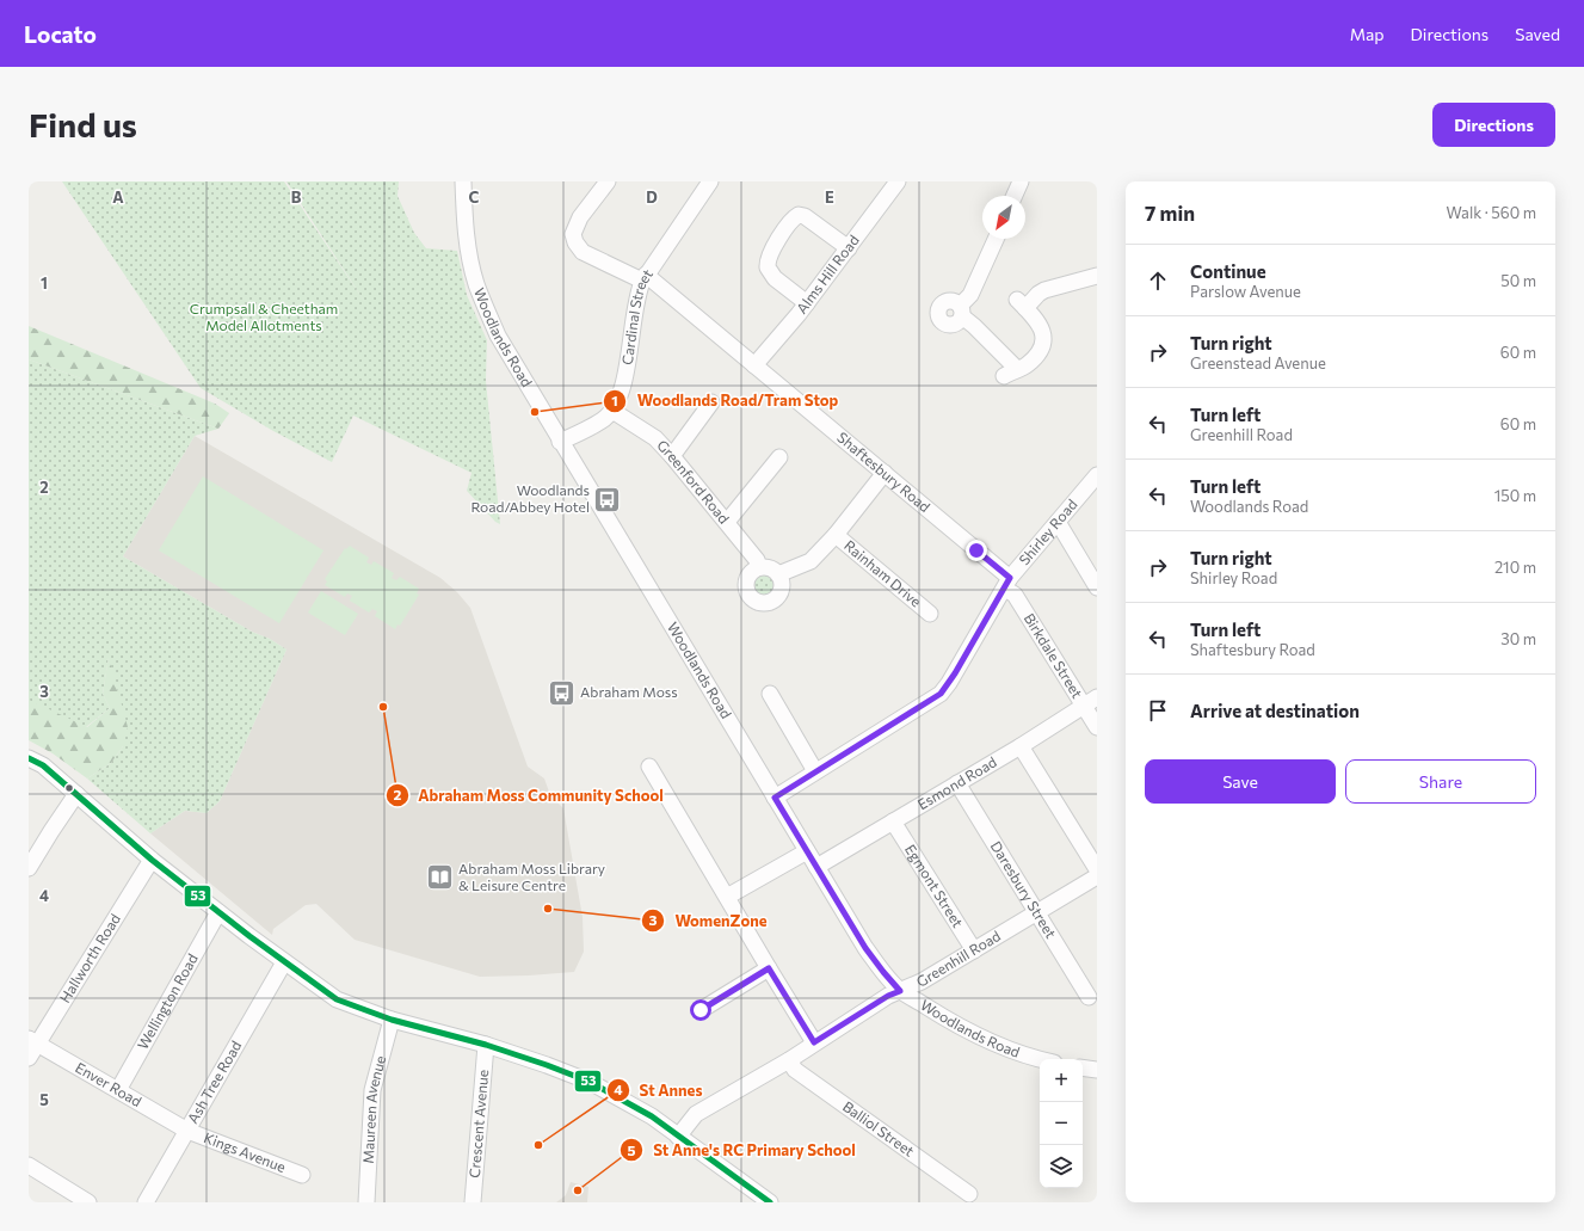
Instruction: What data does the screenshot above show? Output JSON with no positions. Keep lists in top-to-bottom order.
{
  "streets": {
    "street": [
      "Alms Hill Road",
      "Cardinal Street",
      "Woodlands Road",
      "Shaftesbury Road",
      "Greenford Road",
      "Shirley Road",
      "Rainham Drive",
      "Birkdale Street",
      "Esmond Road",
      "Egmont Street",
      "Daresbury Street",
      "Hallworth Road",
      "Greenhill Road",
      "Wellington Road",
      "Ash Tree Road",
      "Enver Road",
      "Maureen Avenue",
      "Crescent Avenue",
      "Balliol Street",
      "Kings Avenue"
    ]
  },
  "crossings": [
    ["Alms Hill Road", "Shaftesbury Road"],
    ["Cardinal Street", "Shaftesbury Road"],
    ["Cardinal Street", "Greenford Road"],
    ["Woodlands Road", "Shirley Road"],
    ["Woodlands Road", "Esmond Road"],
    ["Woodlands Road", "Greenhill Road"],
    ["Shaftesbury Road", "Shirley Road"],
    ["Shaftesbury Road", "Birkdale Street"],
    ["Shirley Road", "Birkdale Street"],
    ["Birkdale Street", "Esmond Road"],
    ["Esmond Road", "Egmont Street"],
    ["Esmond Road", "Daresbury Street"],
    ["Egmont Street", "Greenhill Road"],
    ["Daresbury Street", "Greenhill Road"],
    ["Hallworth Road", "Enver Road"],
    ["Greenhill Road", "Balliol Street"],
    ["Wellington Road", "Enver Road"],
    ["Ash Tree Road", "Enver Road"],
    ["Ash Tree Road", "Kings Avenue"],
    ["Enver Road", "Kings Avenue"]
  ],
  "parks": ["Crumpsall & Cheetham Model Allotments"],
  "places": {
    "other": [
      "Woodlands Road/Tram Stop",
      "Abraham Moss Community School",
      "WomenZone",
      "St Annes",
      "St Anne's RC Primary School"
    ],
    "bus stop": ["Woodlands Road/Abbey Hotel", "Abraham Moss"],
    "library": ["Abraham Moss Library & Leisure Centre"]
  },
  "lines": ["transit line 53"],
  "north": "bottom left",
  "page": {
    "header": "Locato",
    "nav": ["Map", "Directions", "Saved"],
    "buttons": [
      "Directions",
      ["Save", "Share"]
    ],
    "title": "Find us",
    "heading": ["7 min", "Walk · 560 m"],
    "list": [
      ["Continue", "Parslow Avenue", "50 m"],
      ["Turn right", "Greenstead Avenue", "60 m"],
      ["Turn left", "Greenhill Road", "60 m"],
      ["Turn left", "Woodlands Road", "150 m"],
      ["Turn right", "Shirley Road", "210 m"],
      ["Turn left", "Shaftesbury Road", "30 m"],
      "Arrive at destination"
    ],
    "map_buttons": ["+", "−"]
  },
  "grid": {
    "columns": [
      "A",
      "B",
      "C",
      "D",
      "E"
    ],
    "rows": [
      "1",
      "2",
      "3",
      "4",
      "5"
    ]
  }
}
